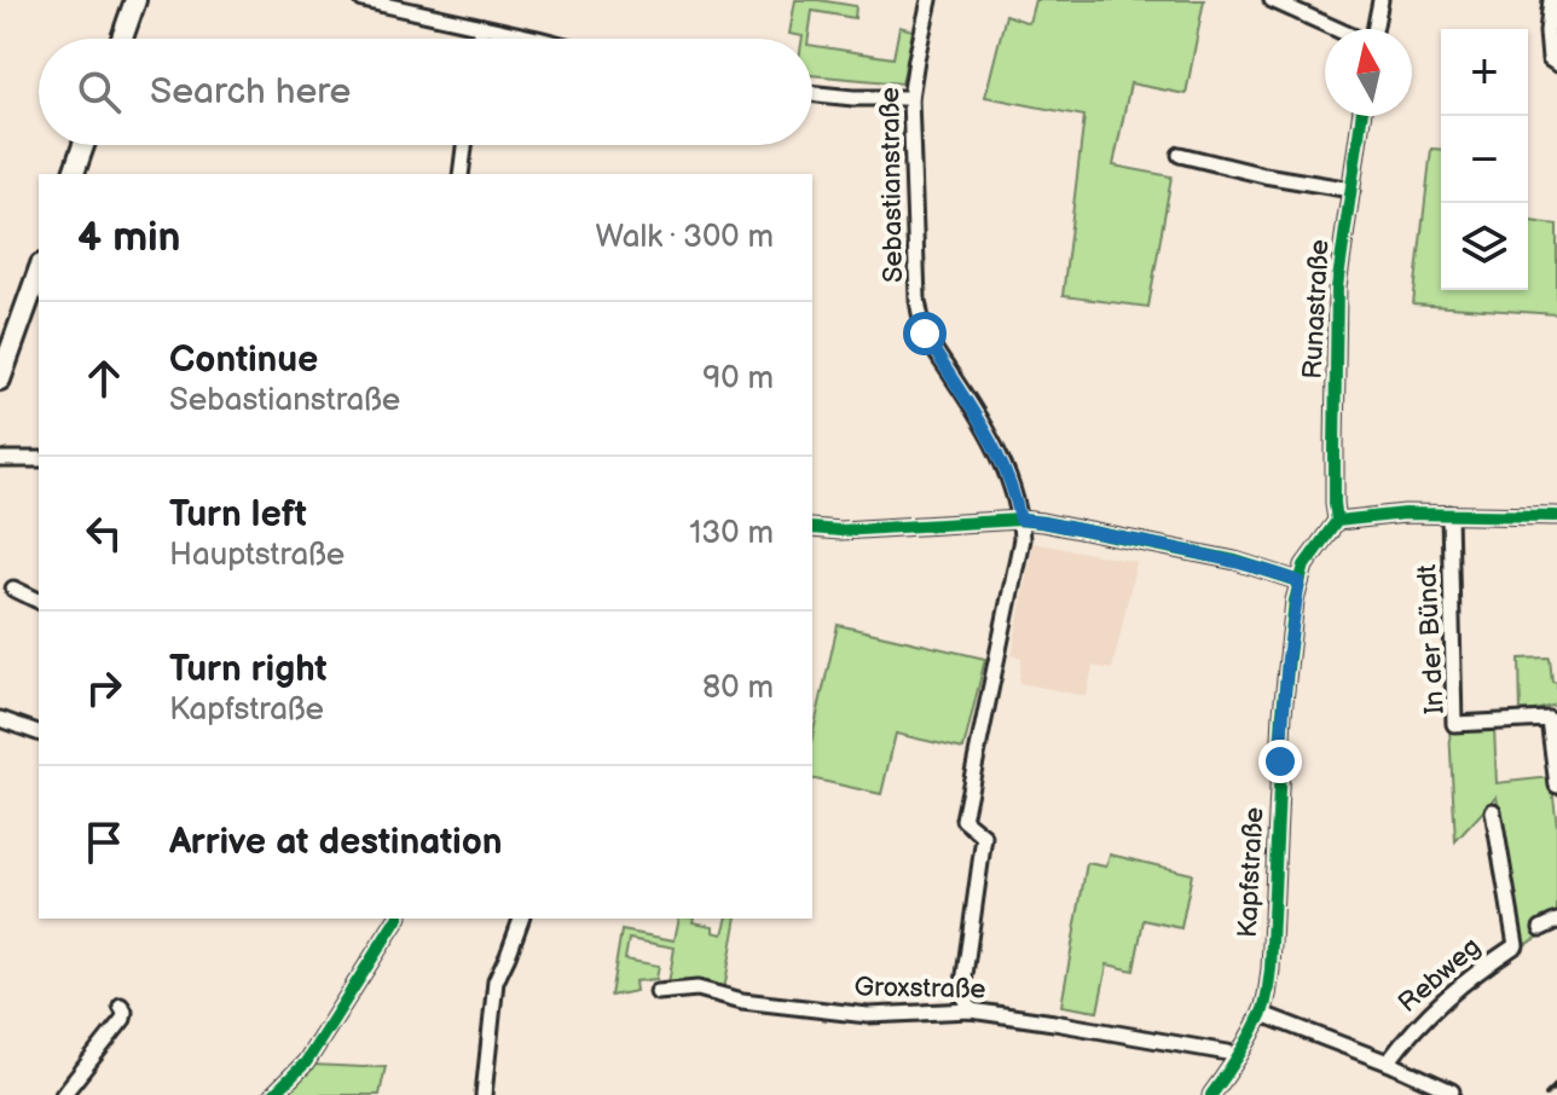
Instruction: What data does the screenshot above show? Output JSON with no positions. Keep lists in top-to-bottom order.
{
  "streets": {
    "street": [
      "Sebastianstraße",
      "Runastraße",
      "In der Bündt",
      "Kapfstraße",
      "Rebweg",
      "Groxstraße"
    ]
  },
  "crossings": [
    ["Sebastianstraße", "Groxstraße"],
    ["Kapfstraße", "Groxstraße"]
  ],
  "north": "top",
  "page": {
    "map_buttons": ["+", "−"],
    "search": "Search here",
    "heading": ["4 min", "Walk · 300 m"],
    "list": [
      ["Continue", "Sebastianstraße", "90 m"],
      ["Turn left", "Hauptstraße", "130 m"],
      ["Turn right", "Kapfstraße", "80 m"],
      "Arrive at destination"
    ]
  }
}
